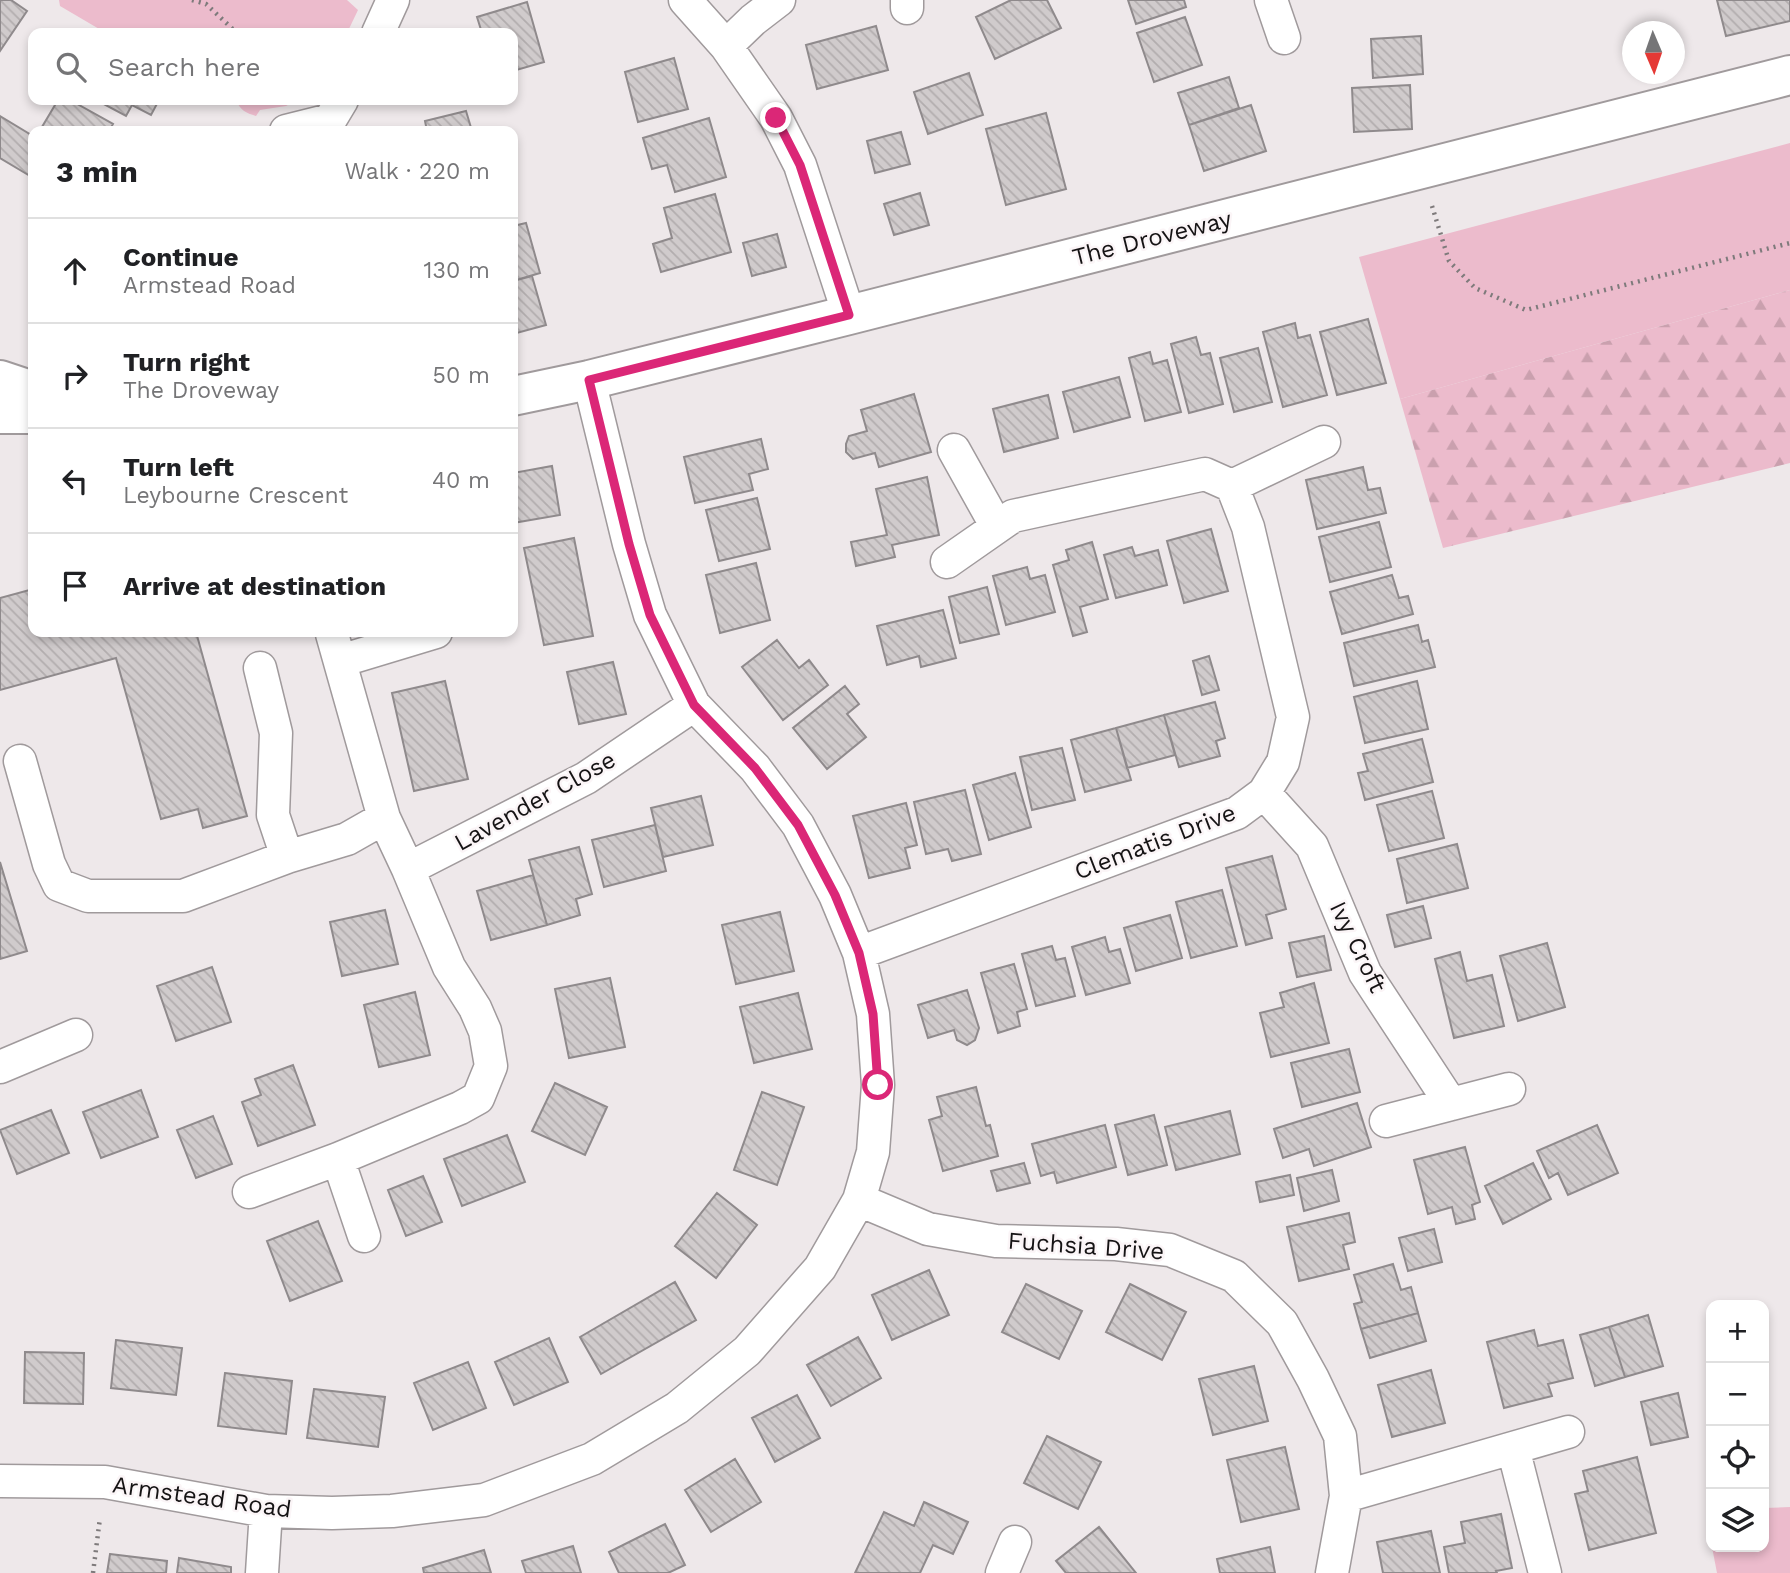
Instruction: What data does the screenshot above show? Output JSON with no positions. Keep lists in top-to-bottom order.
{
  "streets": {
    "street": [
      "The Droveway",
      "Lavender Close",
      "Clematis Drive",
      "Ivy Croft",
      "Fuchsia Drive",
      "Armstead Road"
    ]
  },
  "crossings": [
    ["The Droveway", "Armstead Road"],
    ["Lavender Close", "Armstead Road"],
    ["Clematis Drive", "Ivy Croft"],
    ["Clematis Drive", "Armstead Road"],
    ["Fuchsia Drive", "Armstead Road"]
  ],
  "north": "bottom",
  "page": {
    "search": "Search here",
    "heading": ["3 min", "Walk · 220 m"],
    "list": [
      ["Continue", "Armstead Road", "130 m"],
      ["Turn right", "The Droveway", "50 m"],
      ["Turn left", "Leybourne Crescent", "40 m"],
      "Arrive at destination"
    ],
    "map_buttons": ["+", "−"]
  }
}
